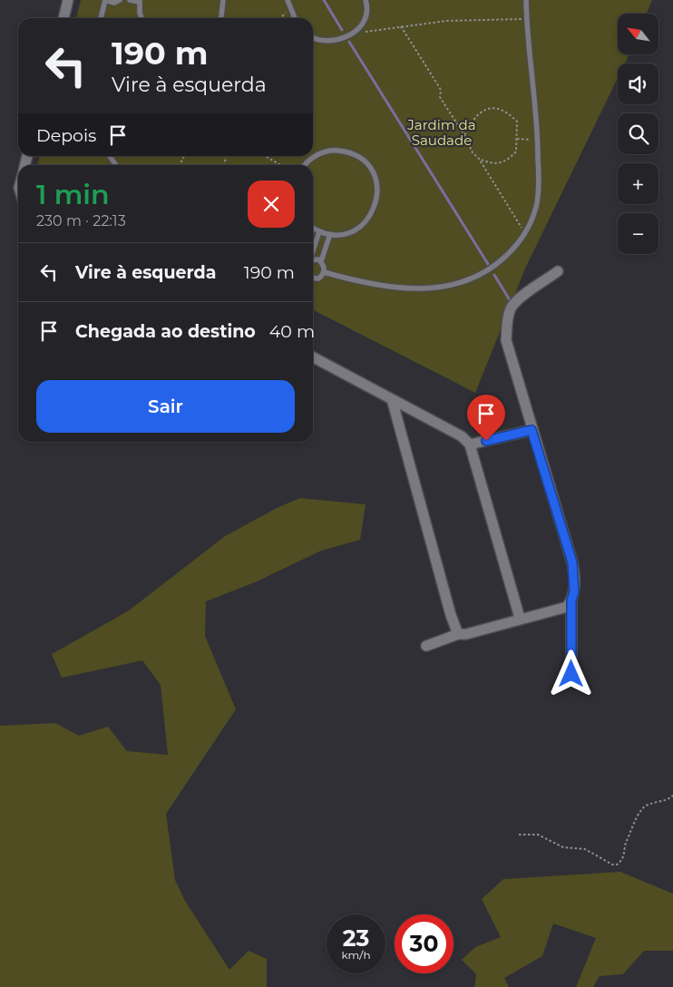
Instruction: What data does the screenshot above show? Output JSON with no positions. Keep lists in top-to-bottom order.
{
  "parks": ["Jardim da Saudade"],
  "north": "top left",
  "page": {
    "map_buttons": ["+", "−"],
    "turn": ["190 m", "Vire à esquerda"],
    "then": "Depois",
    "heading": ["1 min", "230 m · 22:13"],
    "list": [
      {
        "name": "Vire à esquerda",
        "value": "190 m"
      },
      {
        "name": "Chegada ao destino",
        "value": "40 m"
      }
    ],
    "buttons": "Sair",
    "speed": "23 km/h",
    "limit": "30"
  }
}
